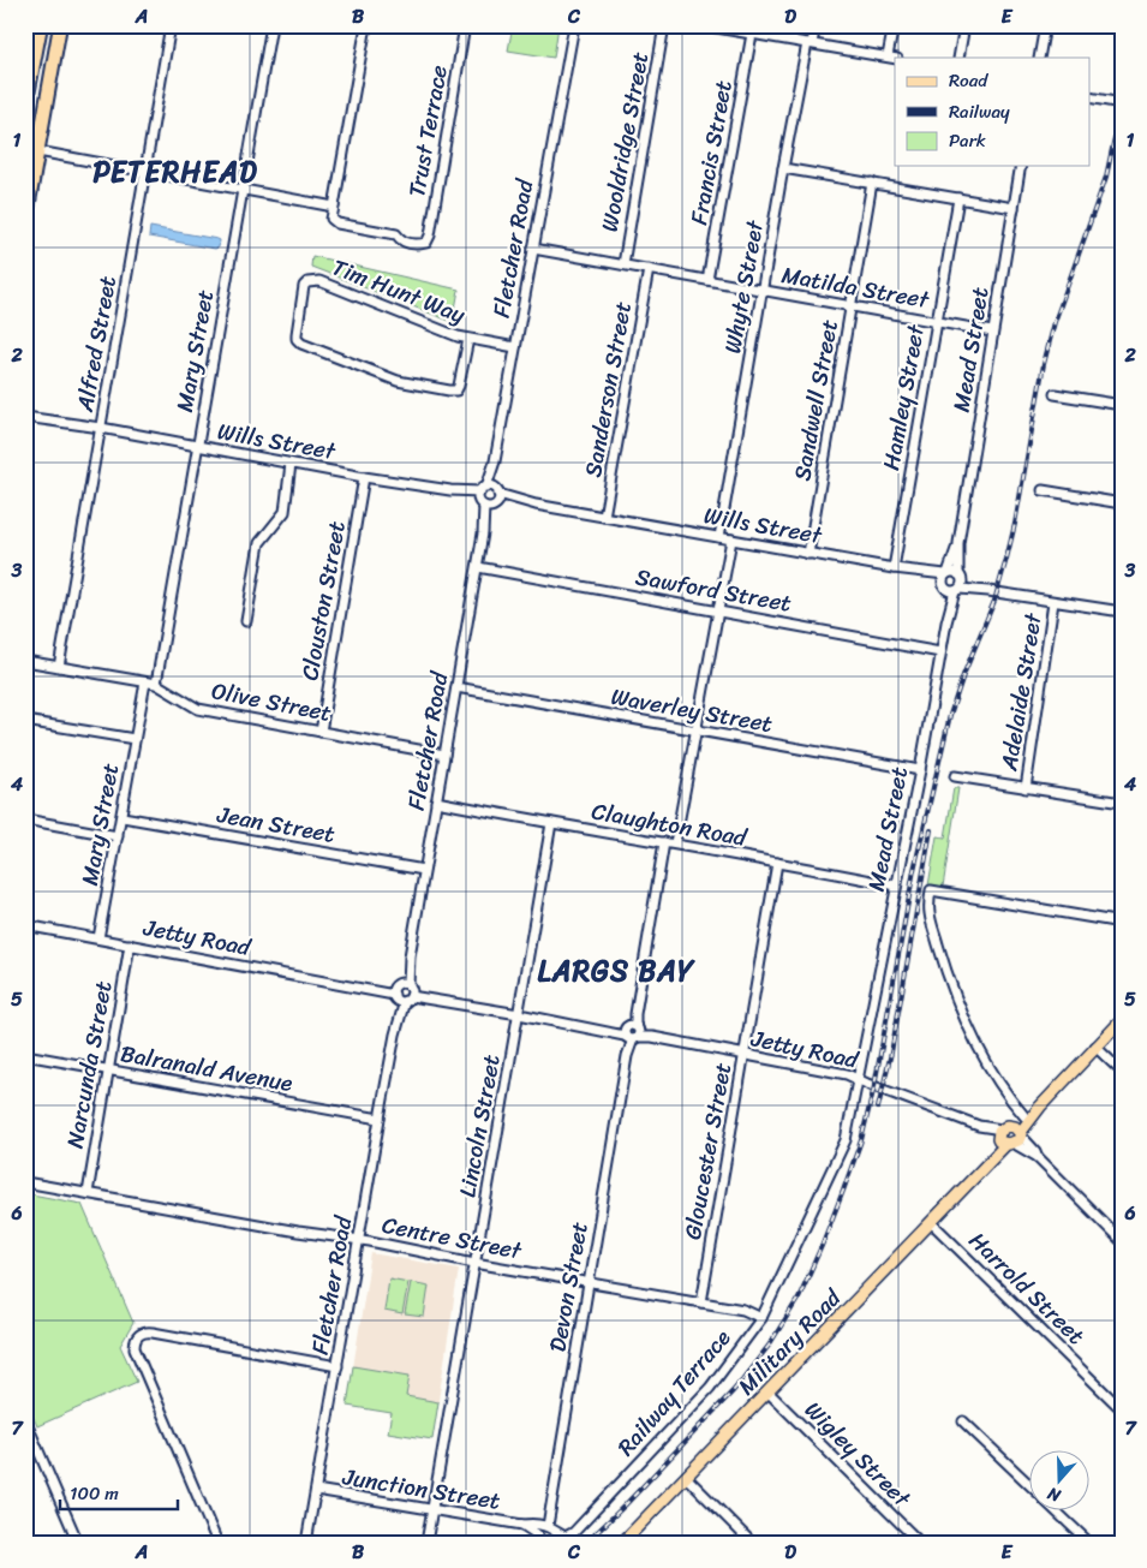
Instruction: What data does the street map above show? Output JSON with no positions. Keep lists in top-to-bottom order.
{
  "streets": {
    "main road": ["Military Road"],
    "street": [
      "Trust Terrace",
      "Wooldridge Street",
      "Francis Street",
      "Fletcher Road",
      "Whyte Street",
      "Matilda Street",
      "Tim Hunt Way",
      "Alfred Street",
      "Mead Street",
      "Mary Street",
      "Sanderson Street",
      "Hamley Street",
      "Sandwell Street",
      "Wills Street",
      "Sawford Street",
      "Clouston Street",
      "Adelaide Street",
      "Olive Street",
      "Waverley Street",
      "Jean Street",
      "Claughton Road",
      "Jetty Road",
      "Narcunda Street",
      "Balranald Avenue",
      "Lincoln Street",
      "Gloucester Street",
      "Centre Street",
      "Devon Street",
      "Harrold Street",
      "Railway Terrace",
      "Wigley Street",
      "Junction Street"
    ]
  },
  "crossings": [
    ["Wooldridge Street", "Matilda Street"],
    ["Francis Street", "Matilda Street"],
    ["Fletcher Road", "Matilda Street"],
    ["Fletcher Road", "Tim Hunt Way"],
    ["Fletcher Road", "Wills Street"],
    ["Fletcher Road", "Sawford Street"],
    ["Fletcher Road", "Olive Street"],
    ["Fletcher Road", "Waverley Street"],
    ["Fletcher Road", "Jean Street"],
    ["Fletcher Road", "Claughton Road"],
    ["Fletcher Road", "Jetty Road"],
    ["Fletcher Road", "Balranald Avenue"],
    ["Fletcher Road", "Centre Street"],
    ["Fletcher Road", "Junction Street"],
    ["Whyte Street", "Matilda Street"],
    ["Whyte Street", "Wills Street"],
    ["Matilda Street", "Mead Street"],
    ["Matilda Street", "Sanderson Street"],
    ["Matilda Street", "Hamley Street"],
    ["Matilda Street", "Sandwell Street"],
    ["Alfred Street", "Wills Street"],
    ["Alfred Street", "Olive Street"],
    ["Mead Street", "Wills Street"],
    ["Mead Street", "Sawford Street"],
    ["Mead Street", "Waverley Street"],
    ["Mead Street", "Claughton Road"],
    ["Mead Street", "Jetty Road"],
    ["Mead Street", "Railway Terrace"],
    ["Mary Street", "Wills Street"],
    ["Mary Street", "Olive Street"],
    ["Mary Street", "Jean Street"],
    ["Mary Street", "Jetty Road"],
    ["Sanderson Street", "Wills Street"],
    ["Hamley Street", "Wills Street"],
    ["Sandwell Street", "Wills Street"],
    ["Wills Street", "Clouston Street"],
    ["Wills Street", "Adelaide Street"],
    ["Clouston Street", "Olive Street"],
    ["Claughton Road", "Lincoln Street"],
    ["Claughton Road", "Gloucester Street"],
    ["Claughton Road", "Devon Street"],
    ["Jetty Road", "Narcunda Street"],
    ["Jetty Road", "Lincoln Street"],
    ["Jetty Road", "Gloucester Street"],
    ["Jetty Road", "Devon Street"],
    ["Jetty Road", "Military Road"],
    ["Jetty Road", "Railway Terrace"],
    ["Narcunda Street", "Balranald Avenue"],
    ["Narcunda Street", "Centre Street"],
    ["Lincoln Street", "Centre Street"],
    ["Lincoln Street", "Junction Street"],
    ["Gloucester Street", "Centre Street"],
    ["Centre Street", "Devon Street"],
    ["Centre Street", "Railway Terrace"],
    ["Devon Street", "Junction Street"],
    ["Harrold Street", "Military Road"],
    ["Military Road", "Wigley Street"]
  ],
  "districts": ["PETERHEAD", "LARGS BAY"],
  "legend": ["Road", "Railway", "Park"],
  "scale_bar": "100 m",
  "north": "bottom",
  "grid": {
    "columns": [
      "A",
      "B",
      "C",
      "D",
      "E"
    ],
    "rows": [
      "1",
      "2",
      "3",
      "4",
      "5",
      "6",
      "7"
    ]
  }
}
